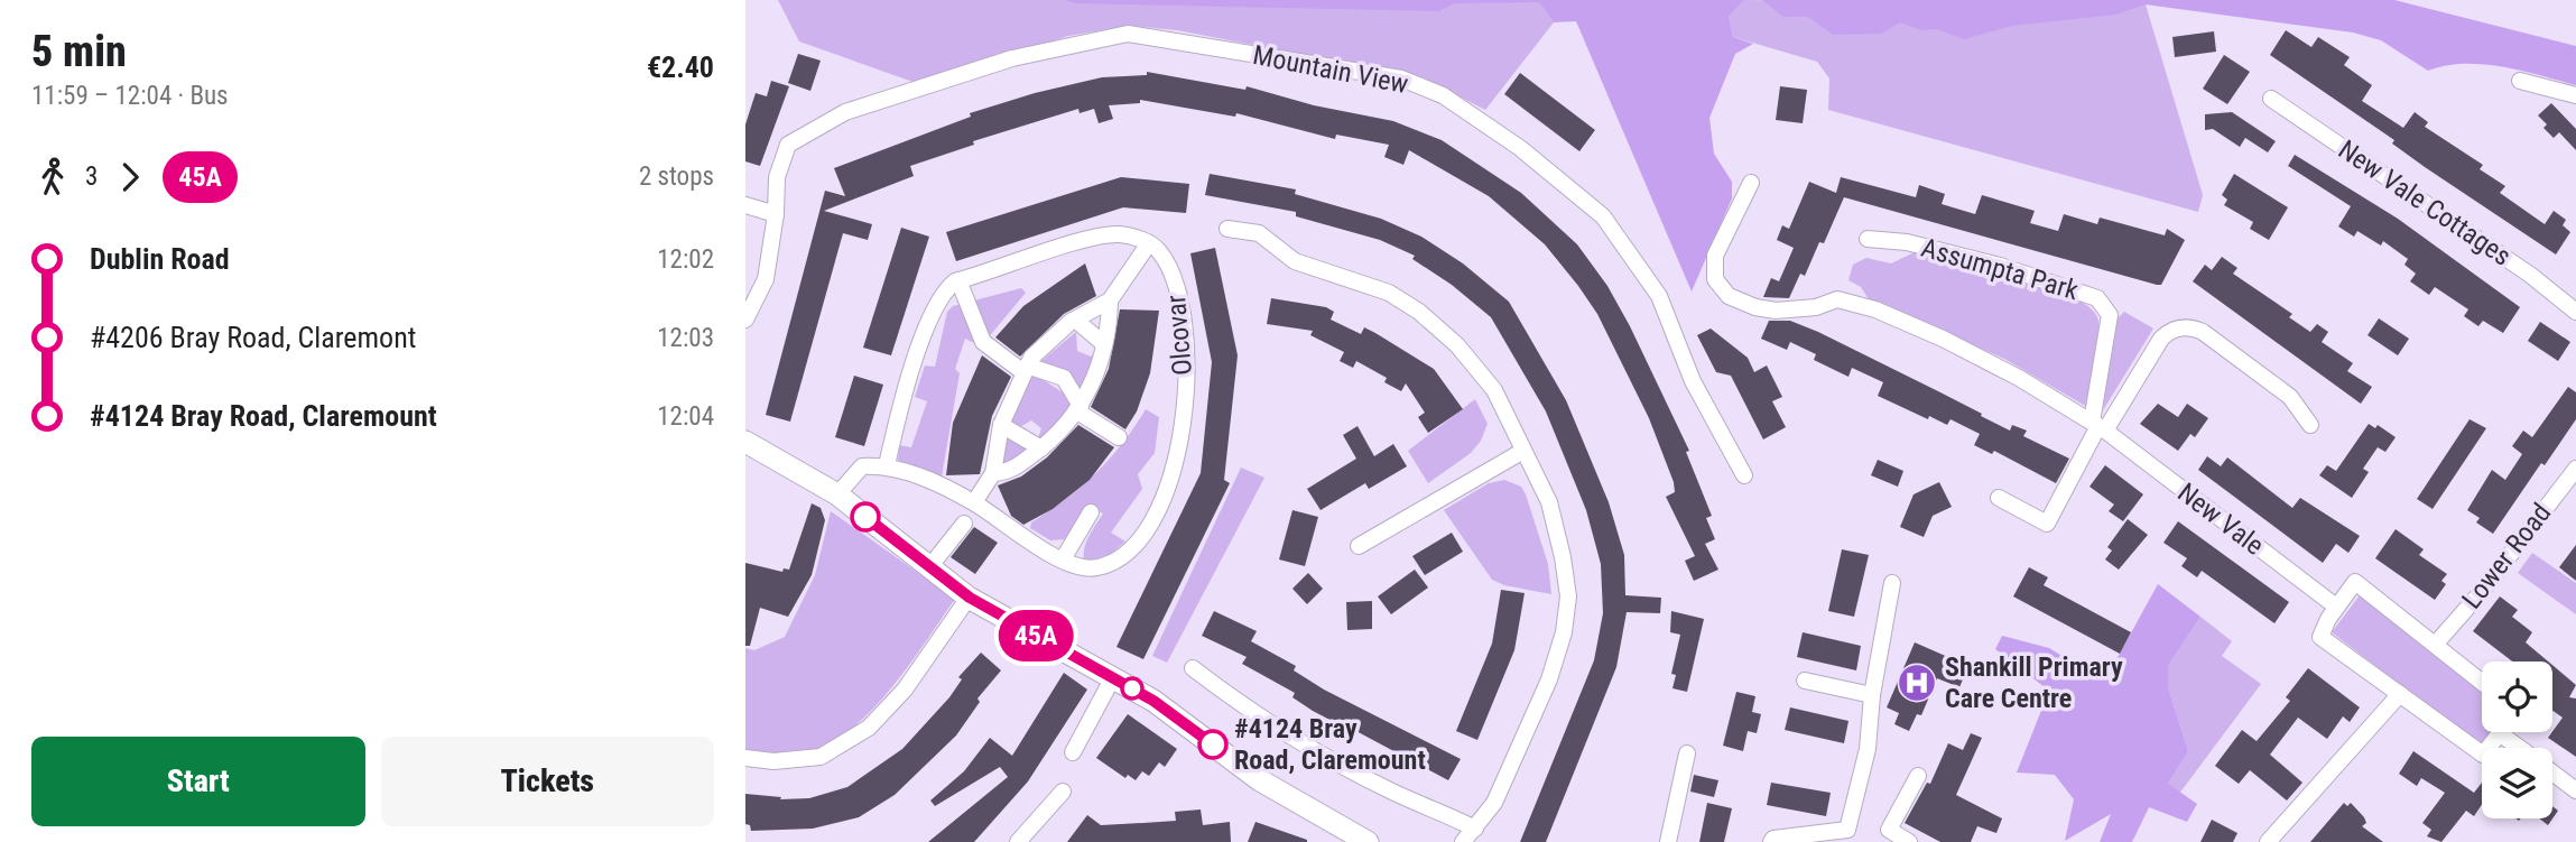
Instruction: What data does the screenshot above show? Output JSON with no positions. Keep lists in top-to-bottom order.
{
  "streets": {
    "street": [
      "Mountain View",
      "New Vale Cottages",
      "Assumpta Park",
      "Olcovar",
      "New Vale",
      "Lower Road"
    ]
  },
  "crossings": [
    ["Assumpta Park", "New Vale"]
  ],
  "places": {
    "hospital": ["Shankill Primary Care Centre"],
    "other": ["#4124 Bray Road, Claremount"]
  },
  "lines": ["bus line 45A"],
  "page": {
    "heading": ["5 min", "11:59 – 12:04 · Bus", "€2.40"],
    "on_map": "45A",
    "legs": ["3", "45A", "2 stops"],
    "list": [
      {
        "name": "Dublin Road",
        "value": "12:02"
      },
      {
        "name": "#4206 Bray Road, Claremont",
        "value": "12:03"
      },
      {
        "name": "#4124 Bray Road, Claremount",
        "value": "12:04"
      }
    ],
    "buttons": ["Start", "Tickets"]
  }
}
